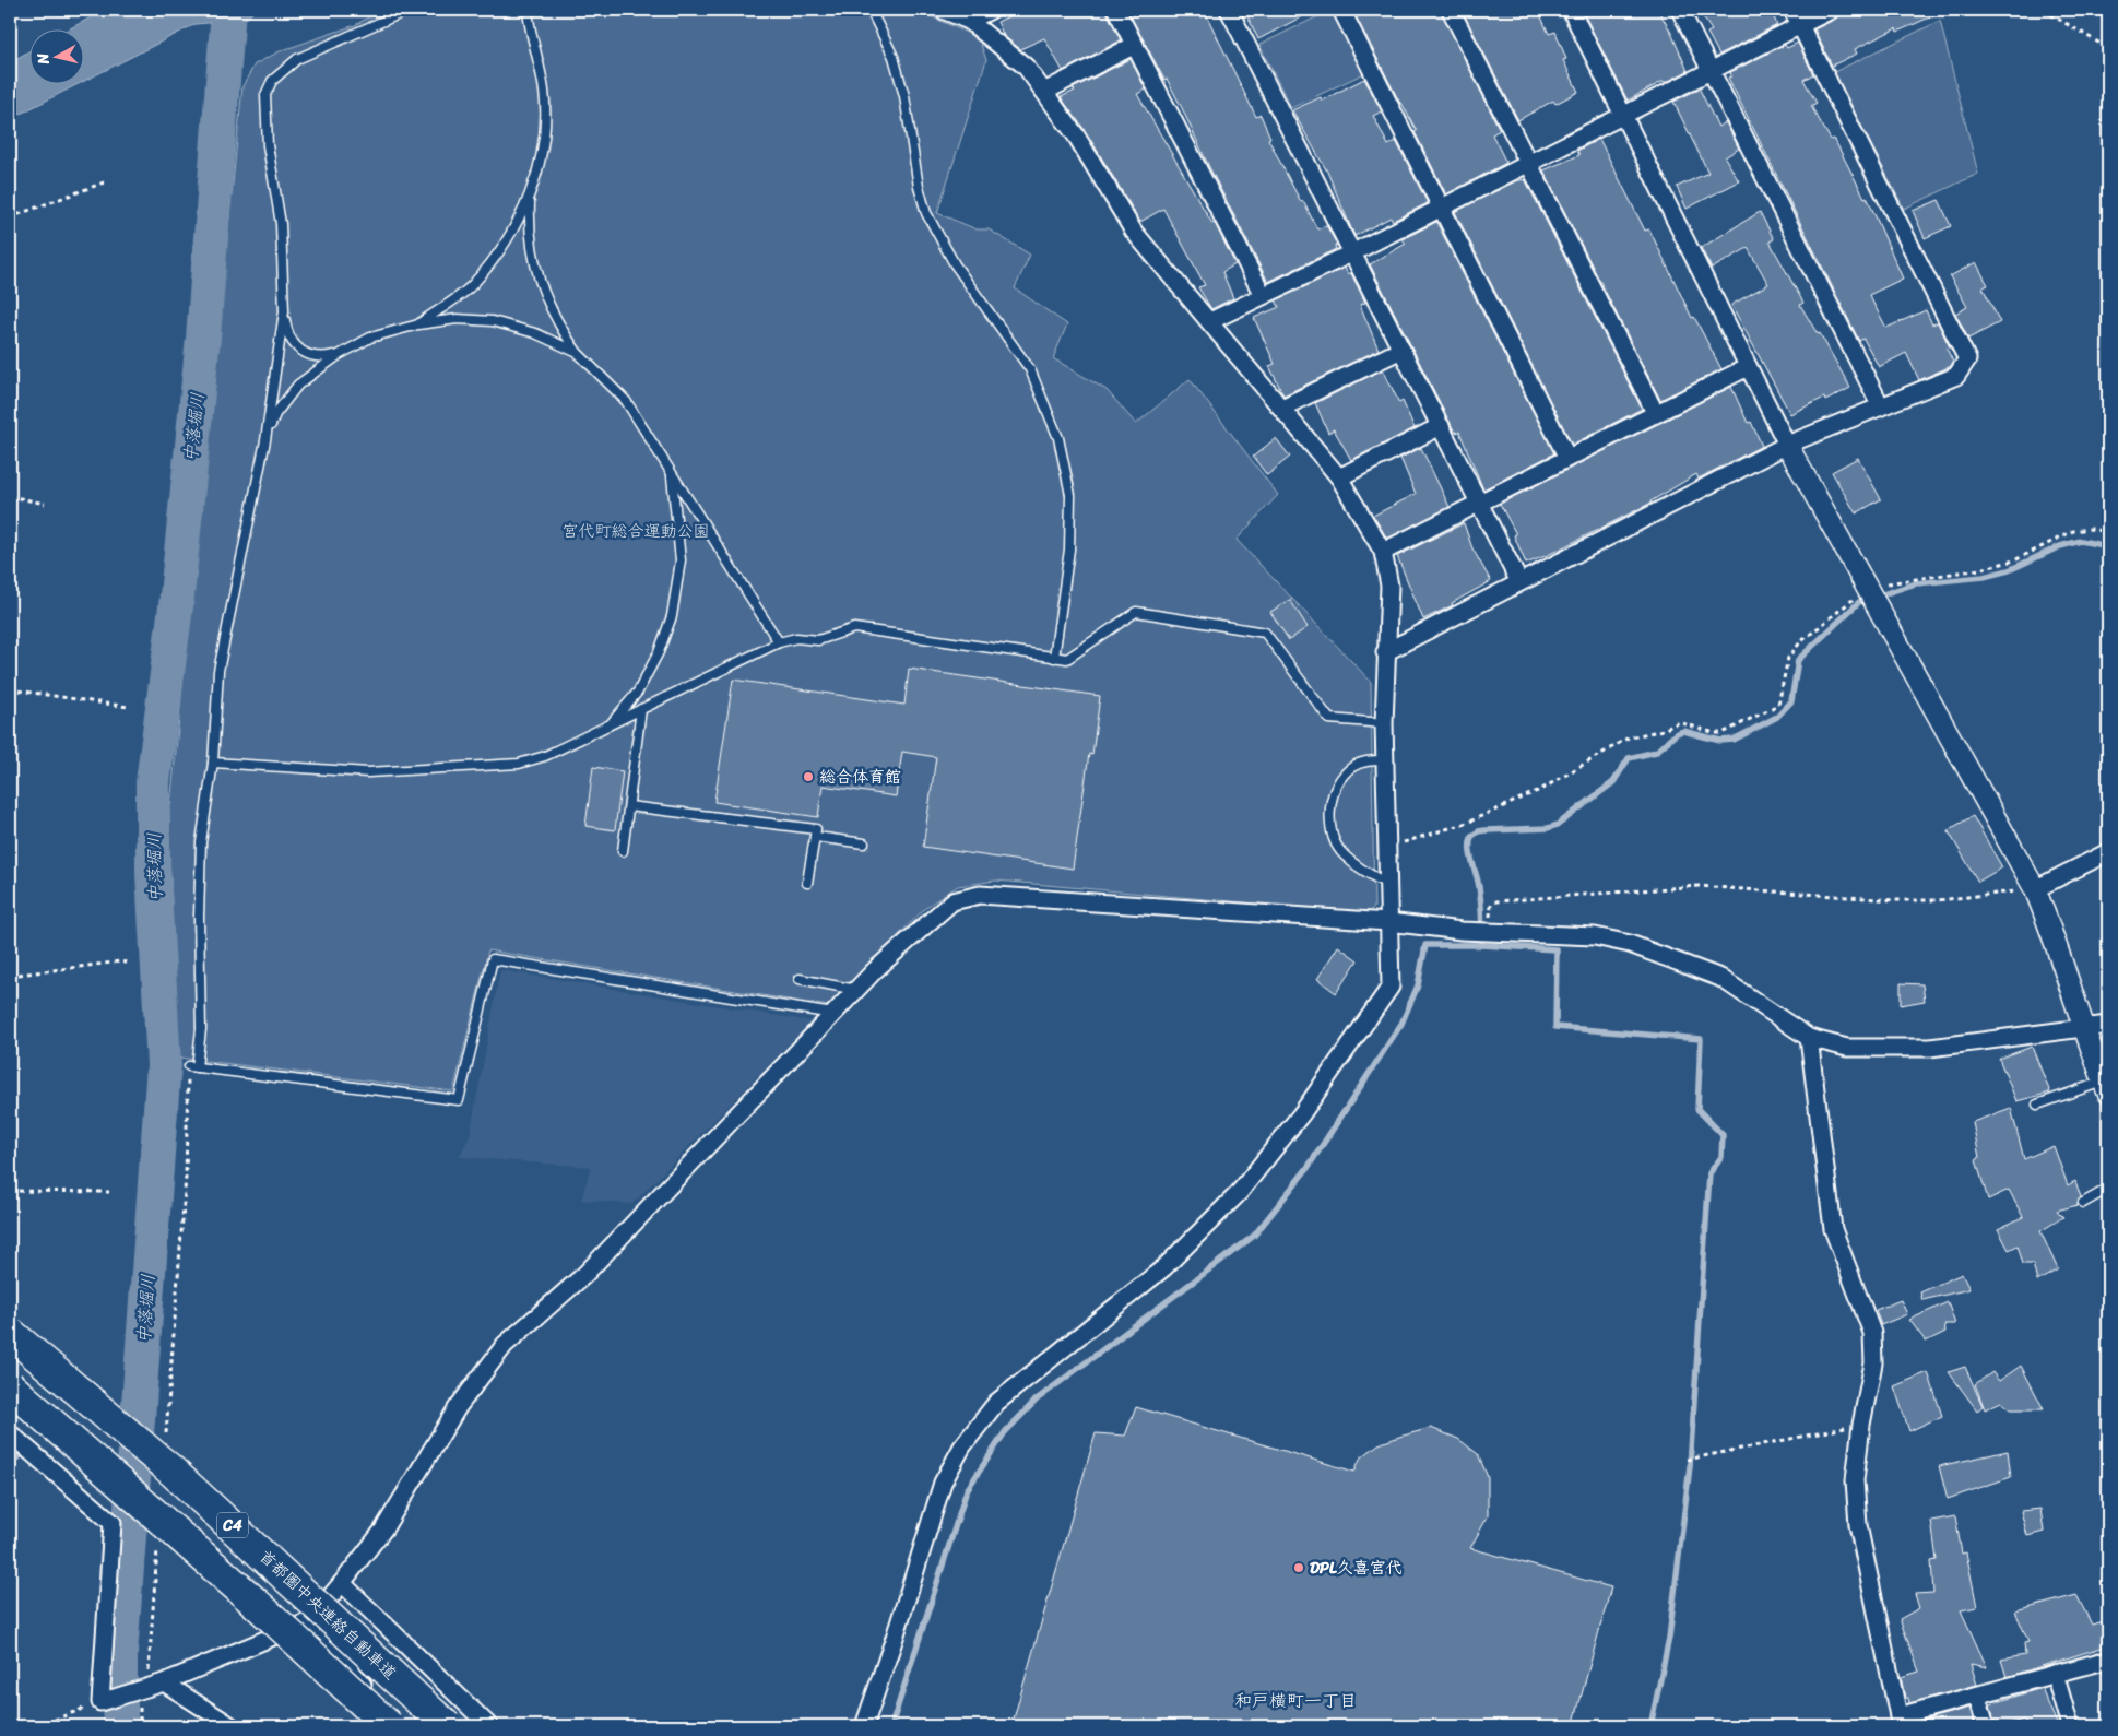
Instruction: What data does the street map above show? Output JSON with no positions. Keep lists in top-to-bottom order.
{
  "streets": {
    "highway": ["C4", "首都圏中央連絡自動車道"]
  },
  "districts": ["和戸横町一丁目"],
  "water": ["中落堀川"],
  "parks": ["宮代町総合運動公園"],
  "places": ["総合体育館", "DPL久喜宮代"],
  "north": "left"
}
